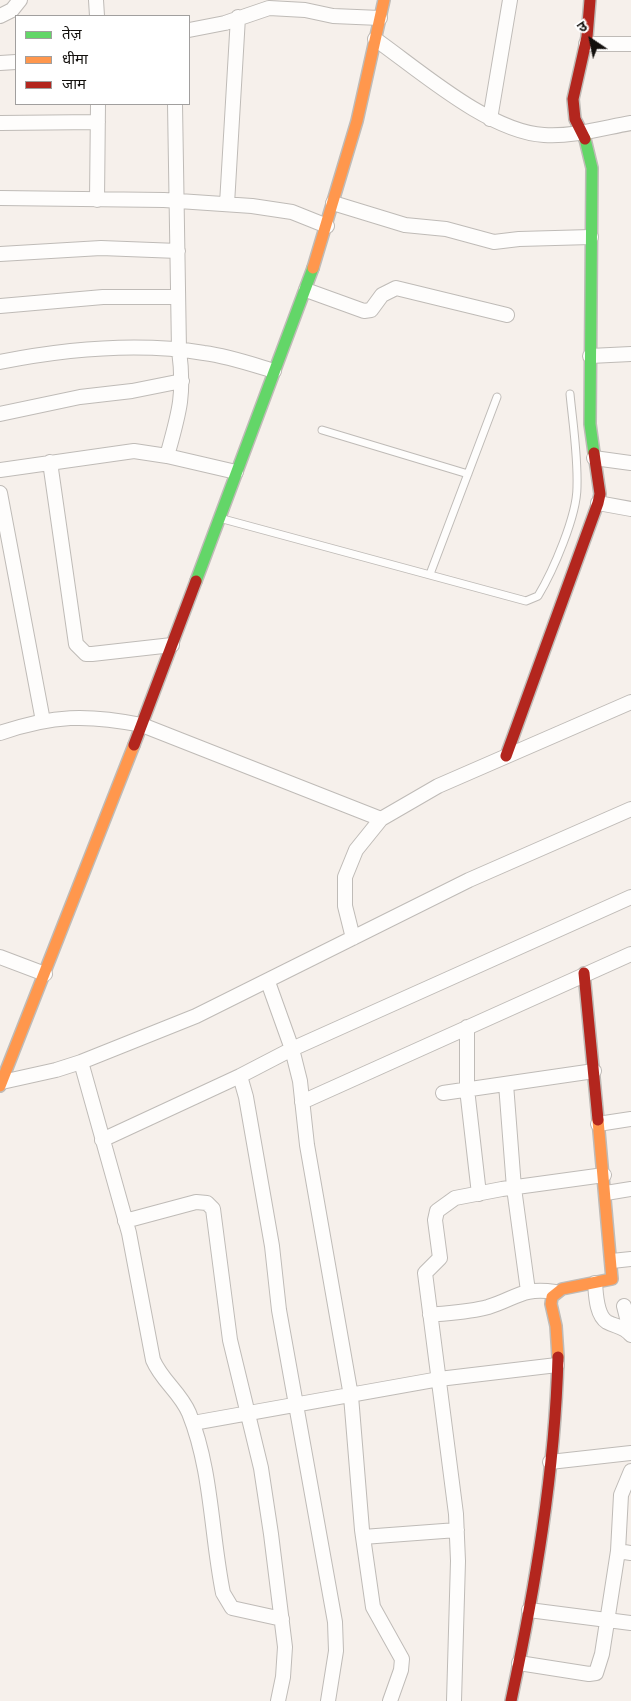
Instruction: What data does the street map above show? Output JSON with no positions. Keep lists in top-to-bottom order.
{
  "legend": ["तेज़", "धीमा", "जाम"],
  "north": "top left"
}
